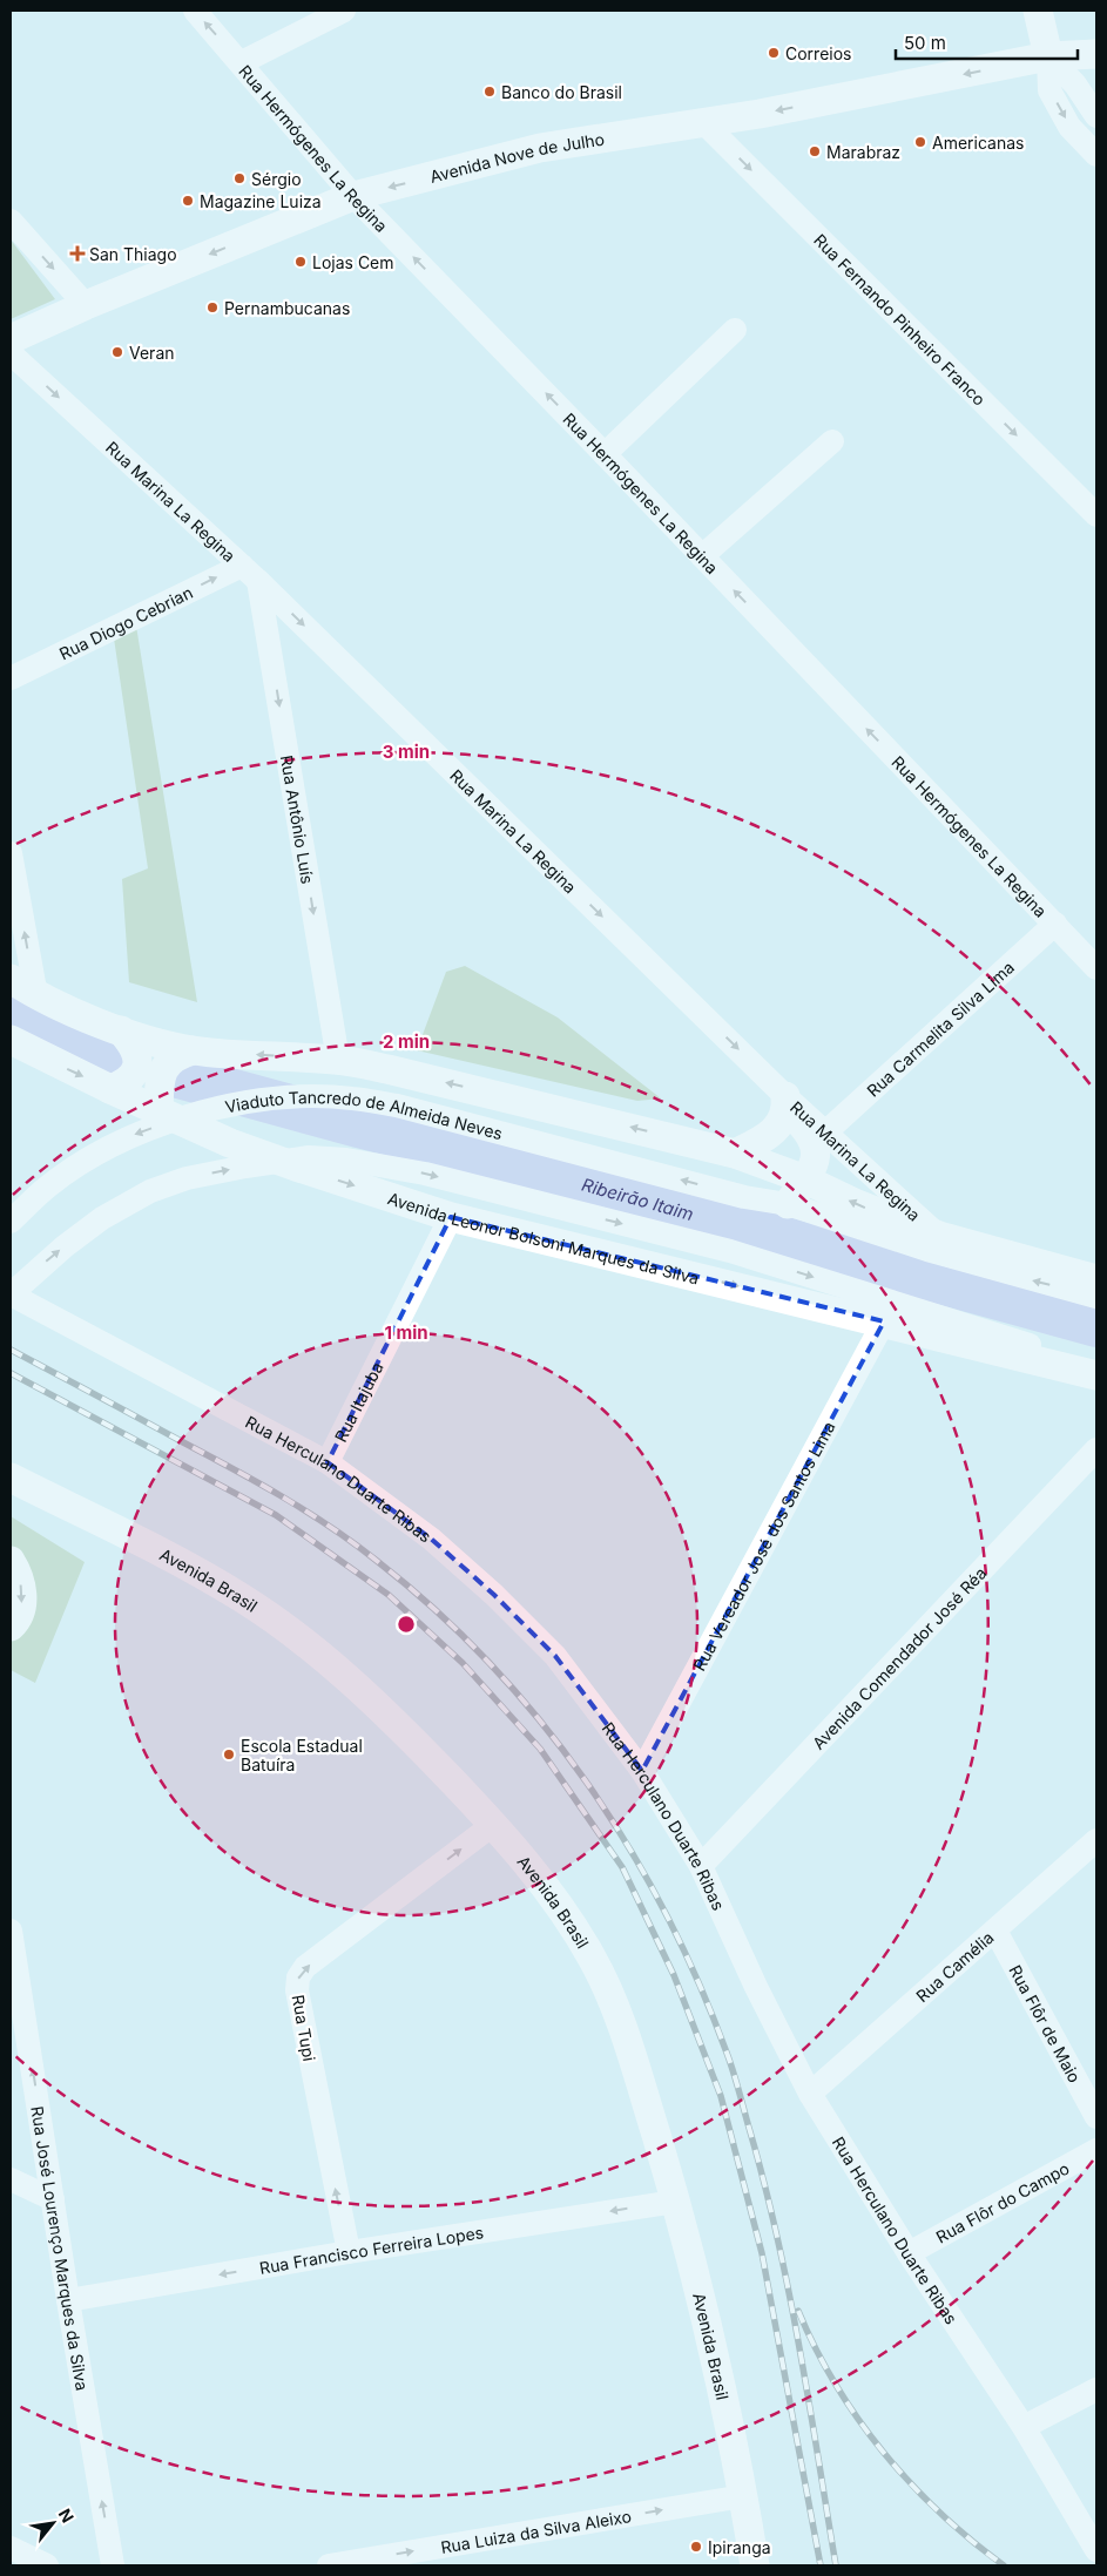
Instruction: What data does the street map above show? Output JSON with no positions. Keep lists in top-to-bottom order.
{
  "streets": {
    "main road": ["Avenida Nove de Julho", "Avenida Leonor Bolsoni Marques da Silva", "Avenida Brasil"],
    "street": [
      "Rua Hermógenes La Regina",
      "Rua Fernando Pinheiro Franco",
      "Rua Marina La Regina",
      "Rua Diogo Cebrian",
      "Rua Antônio Luís",
      "Rua Carmelita Silva Lima",
      "Viaduto Tancredo de Almeida Neves",
      "Rua Itajuba",
      "Rua Herculano Duarte Ribas",
      "Rua Vereador José dos Santos Lima",
      "Avenida Comendador José Réa",
      "Rua Camélia",
      "Rua Flôr de Maio",
      "Rua Tupi",
      "Rua Flôr do Campo",
      "Rua José Lourenço Marques da Silva",
      "Rua Francisco Ferreira Lopes",
      "Rua Luiza da Silva Aleixo"
    ]
  },
  "crossings": [
    ["Rua Hermógenes La Regina", "Avenida Nove de Julho"],
    ["Rua Hermógenes La Regina", "Rua Carmelita Silva Lima"],
    ["Avenida Nove de Julho", "Rua Fernando Pinheiro Franco"],
    ["Rua Marina La Regina", "Rua Diogo Cebrian"],
    ["Rua Marina La Regina", "Rua Antônio Luís"],
    ["Rua Marina La Regina", "Rua Carmelita Silva Lima"],
    ["Rua Diogo Cebrian", "Rua Antônio Luís"],
    ["Avenida Leonor Bolsoni Marques da Silva", "Rua Itajuba"],
    ["Avenida Leonor Bolsoni Marques da Silva", "Rua Vereador José dos Santos Lima"],
    ["Rua Itajuba", "Rua Herculano Duarte Ribas"],
    ["Rua Herculano Duarte Ribas", "Rua Vereador José dos Santos Lima"],
    ["Rua Herculano Duarte Ribas", "Avenida Comendador José Réa"],
    ["Rua Herculano Duarte Ribas", "Rua Camélia"],
    ["Rua Herculano Duarte Ribas", "Rua Flôr do Campo"],
    ["Avenida Brasil", "Rua Tupi"],
    ["Avenida Brasil", "Rua Francisco Ferreira Lopes"],
    ["Avenida Brasil", "Rua Luiza da Silva Aleixo"],
    ["Rua Camélia", "Rua Flôr de Maio"],
    ["Rua Tupi", "Rua Francisco Ferreira Lopes"],
    ["Rua José Lourenço Marques da Silva", "Rua Francisco Ferreira Lopes"]
  ],
  "one_way": [
    "Rua Hermógenes La Regina",
    "Avenida Nove de Julho",
    "Rua Fernando Pinheiro Franco",
    "Rua Marina La Regina",
    "Rua Diogo Cebrian",
    "Rua Antônio Luís",
    "Rua Tupi",
    "Rua José Lourenço Marques da Silva",
    "Rua Francisco Ferreira Lopes",
    "Rua Luiza da Silva Aleixo"
  ],
  "water": ["Ribeirão Itaim"],
  "places": {
    "other": [
      "Correios",
      "Banco do Brasil",
      "Americanas",
      "Marabraz",
      "Sérgio",
      "Magazine Luiza",
      "Lojas Cem",
      "Pernambucanas",
      "Veran",
      "Escola Estadual Batuíra",
      "Ipiranga"
    ],
    "health": ["San Thiago"]
  },
  "scale_bar": "50 m",
  "north": "top right",
  "rings": ["3 min", "2 min", "1 min"]
}
